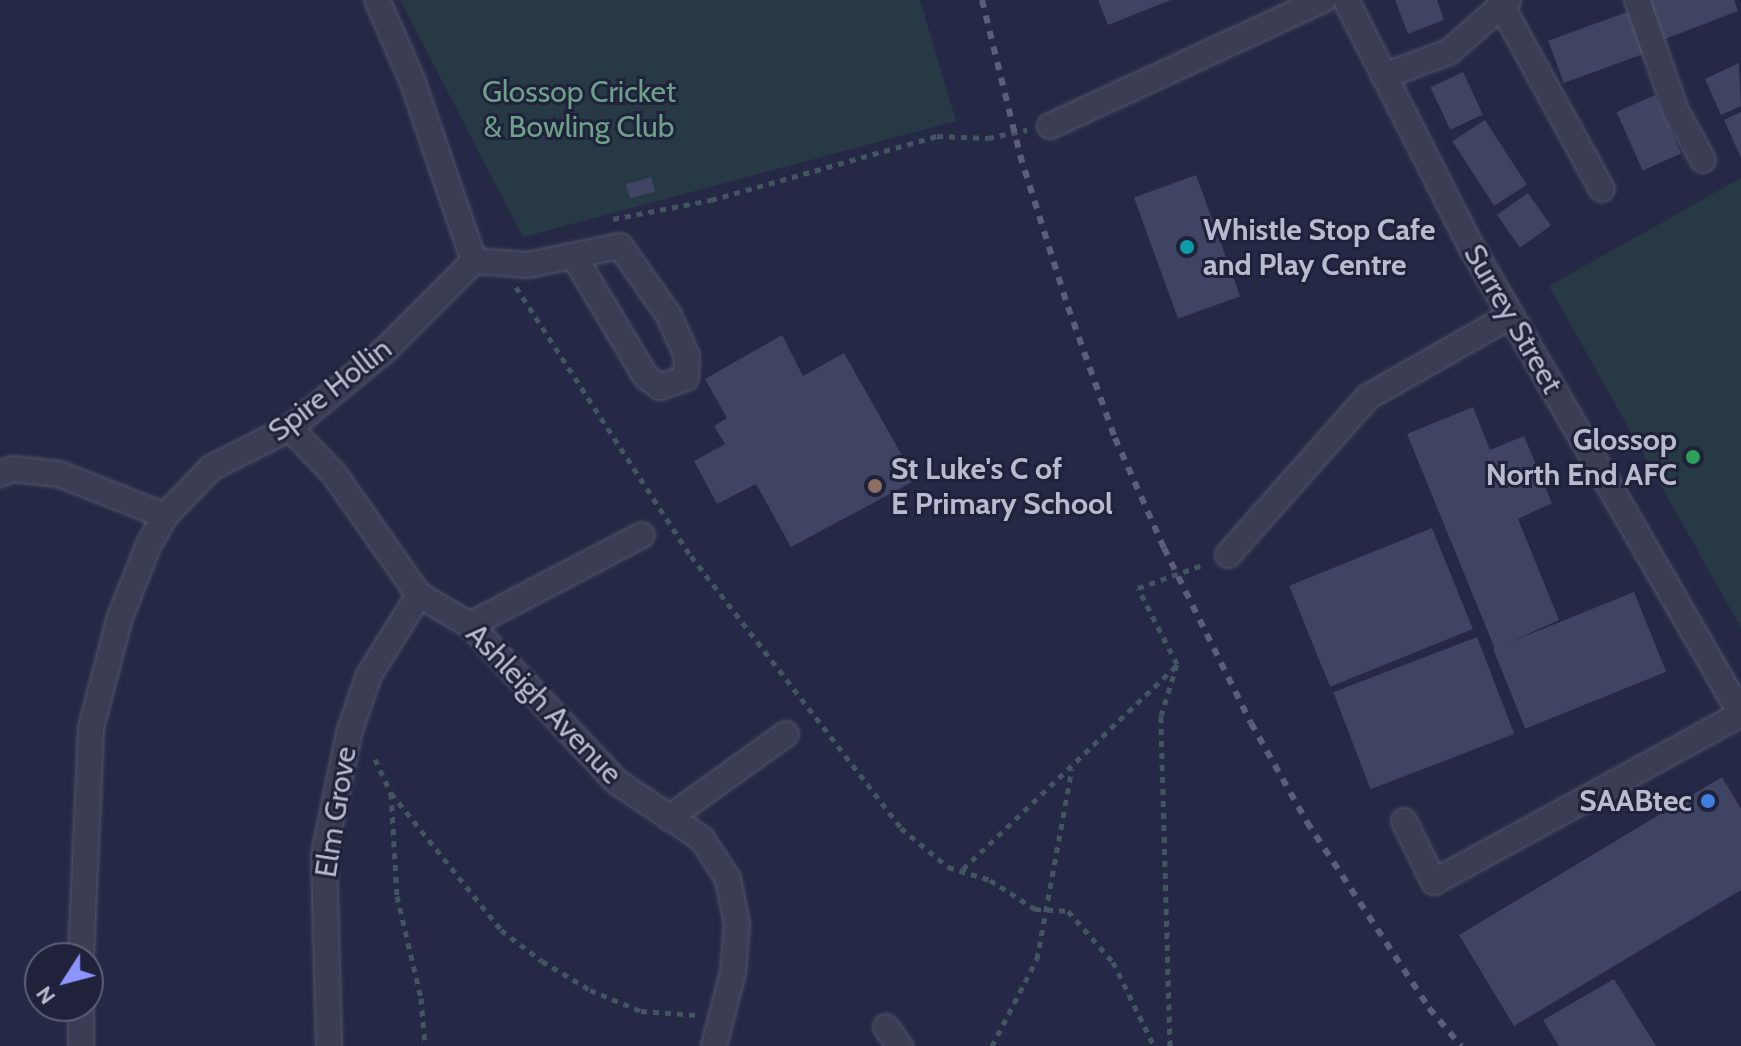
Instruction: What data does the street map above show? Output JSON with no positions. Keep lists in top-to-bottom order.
{
  "streets": {
    "street": [
      "Surrey Street",
      "Spire Hollin",
      "Ashleigh Avenue",
      "Elm Grove"
    ]
  },
  "crossings": [
    ["Spire Hollin", "Ashleigh Avenue"],
    ["Ashleigh Avenue", "Elm Grove"]
  ],
  "parks": ["Glossop Cricket & Bowling Club"],
  "places": [
    "Whistle Stop Cafe and Play Centre",
    "Glossop North End AFC",
    "St Luke's C of E Primary School",
    "SAABtec"
  ],
  "north": "bottom left"
}
